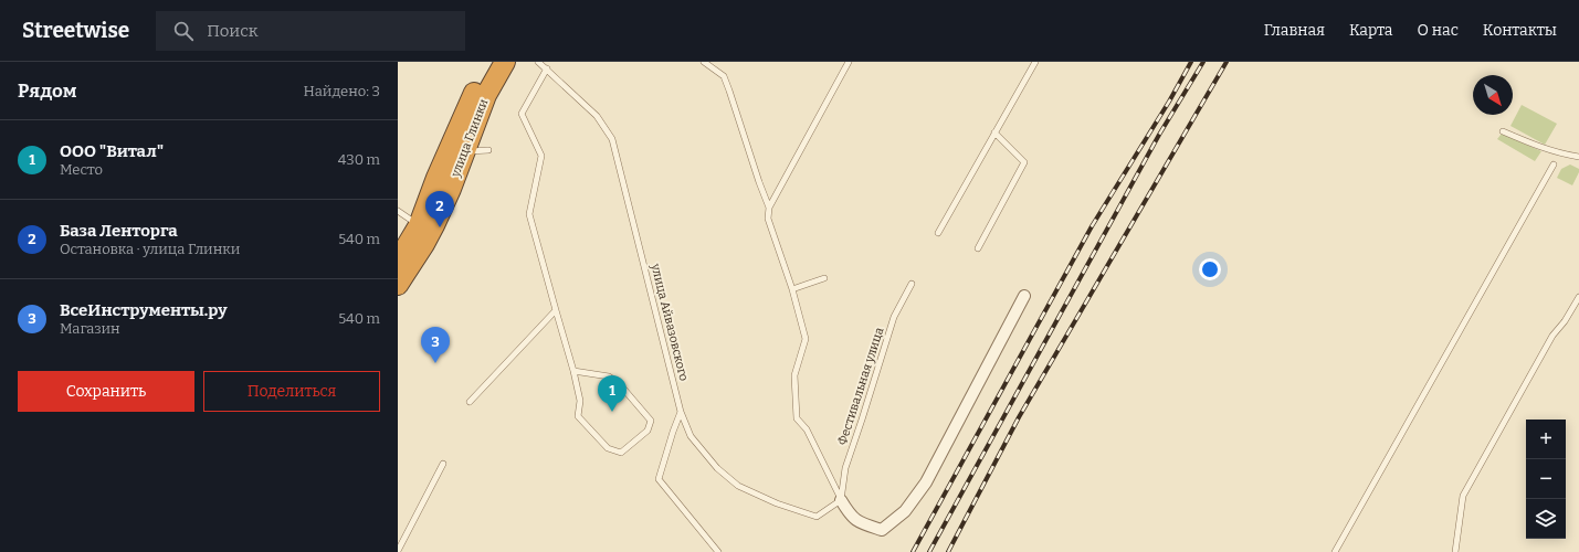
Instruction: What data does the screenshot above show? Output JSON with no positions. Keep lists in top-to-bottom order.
{
  "streets": {
    "highway": ["улица Глинки"],
    "lane": ["улица Айвазовского", "Фестивальная улица"]
  },
  "crossings": [
    ["улица Айвазовского", "Фестивальная улица"]
  ],
  "north": "bottom right",
  "page": {
    "header": "Streetwise",
    "search": "Поиск",
    "nav": [
      "Главная",
      "Карта",
      "О нас",
      "Контакты"
    ],
    "heading": ["Рядом", "Найдено: 3"],
    "list": [
      {
        "mark": "1",
        "name": "ООО \"Витал\"",
        "note": "Место",
        "value": "430 m"
      },
      {
        "mark": "2",
        "name": "База Ленторга",
        "note": "Остановка · улица Глинки",
        "value": "540 m"
      },
      {
        "mark": "3",
        "name": "ВсеИнструменты.ру",
        "note": "Магазин",
        "value": "540 m"
      }
    ],
    "pins": ["2", "3", "1"],
    "buttons": ["Сохранить", "Поделиться"],
    "map_buttons": ["+", "−"]
  }
}
